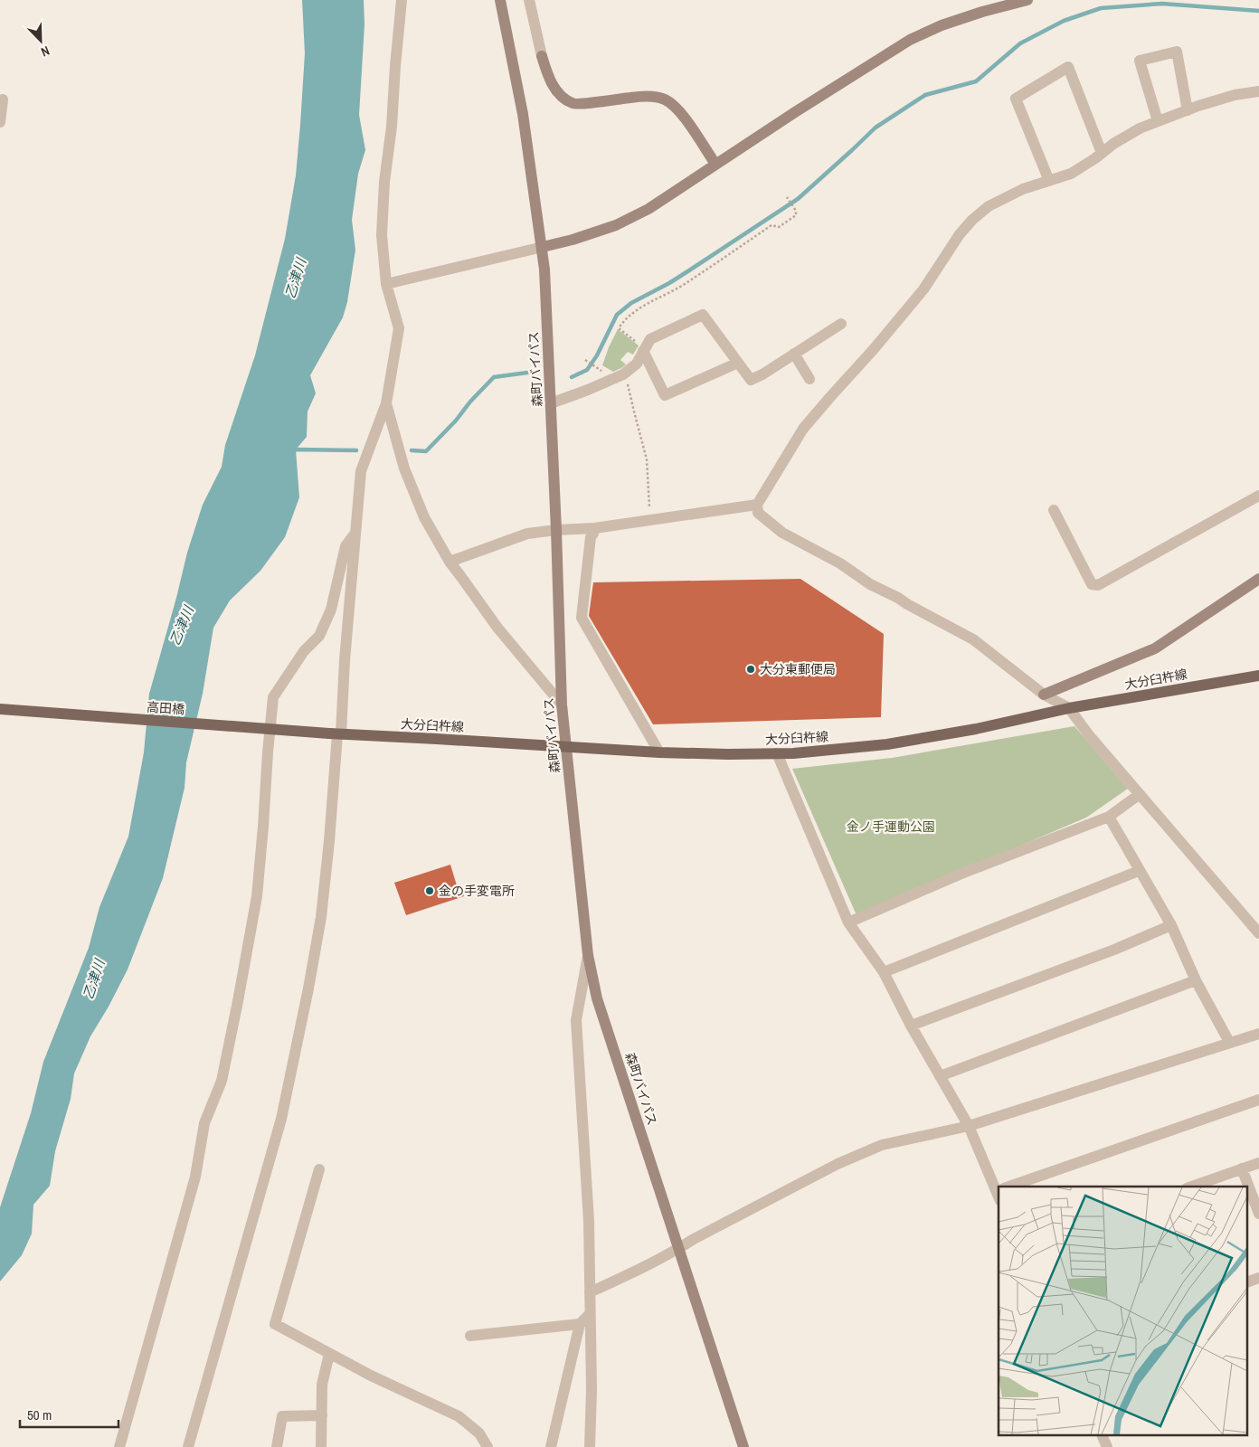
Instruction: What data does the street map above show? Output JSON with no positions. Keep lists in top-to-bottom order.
{
  "streets": {
    "main road": ["森町バイパス", "大分臼杵線", "高田橋"]
  },
  "crossings": [
    ["森町バイパス", "大分臼杵線"],
    ["大分臼杵線", "高田橋"]
  ],
  "water": ["乙津川"],
  "parks": ["金ノ手運動公園"],
  "places": ["大分東郵便局", "金の手変電所"],
  "scale_bar": "50 m",
  "north": "bottom right"
}
